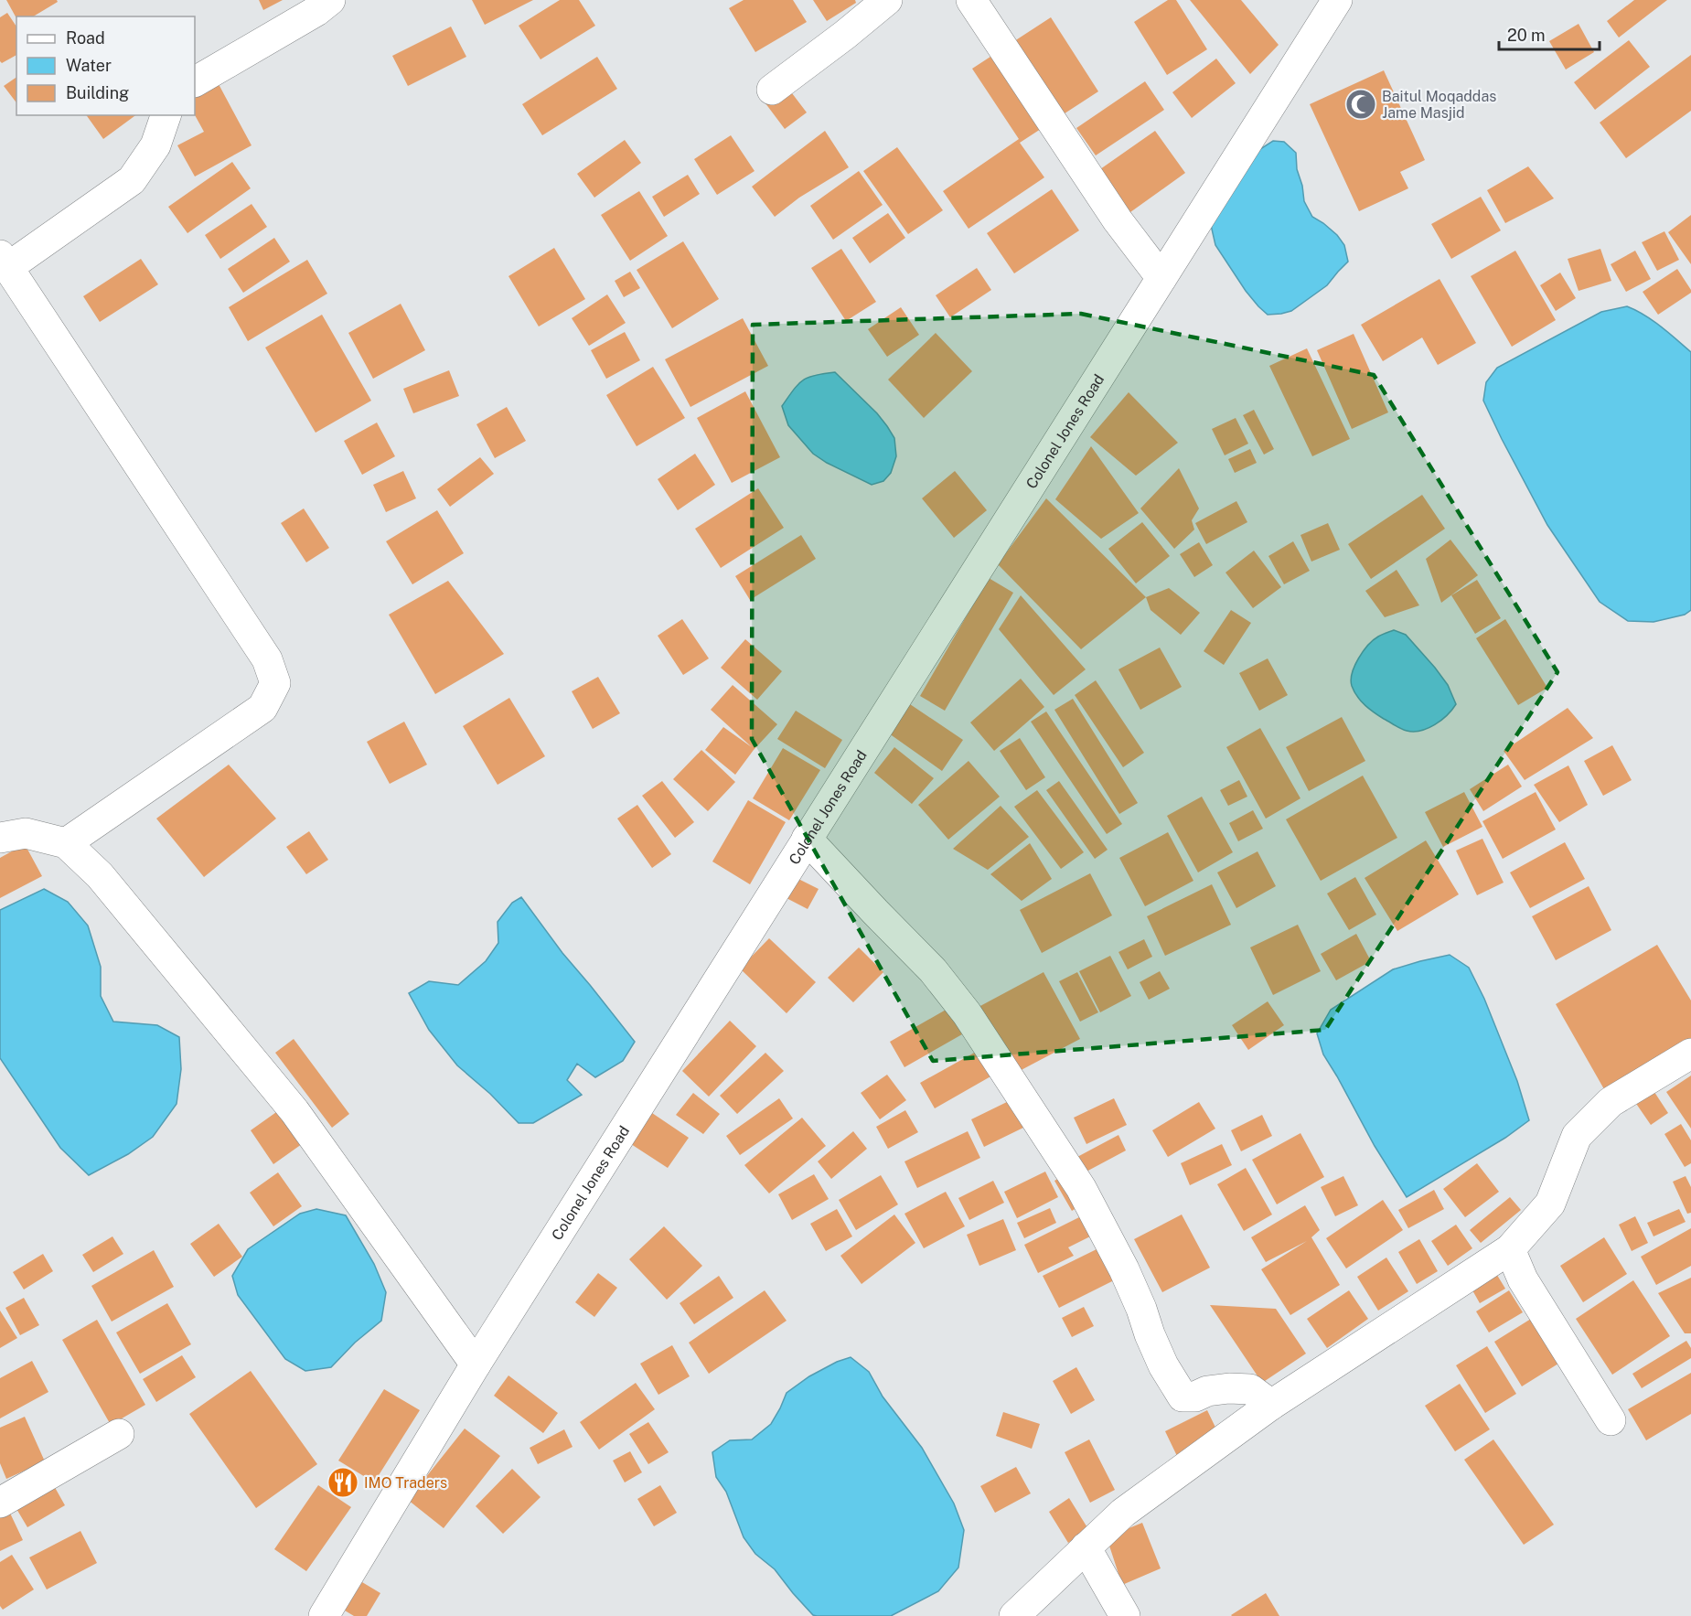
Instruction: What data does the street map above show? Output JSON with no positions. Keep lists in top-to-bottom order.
{
  "streets": {
    "street": ["Colonel Jones Road"]
  },
  "places": {
    "mosque": ["Baitul Moqaddas Jame Masjid"],
    "restaurant": ["IMO Traders"]
  },
  "legend": ["Road", "Water", "Building"],
  "scale_bar": "20 m"
}
